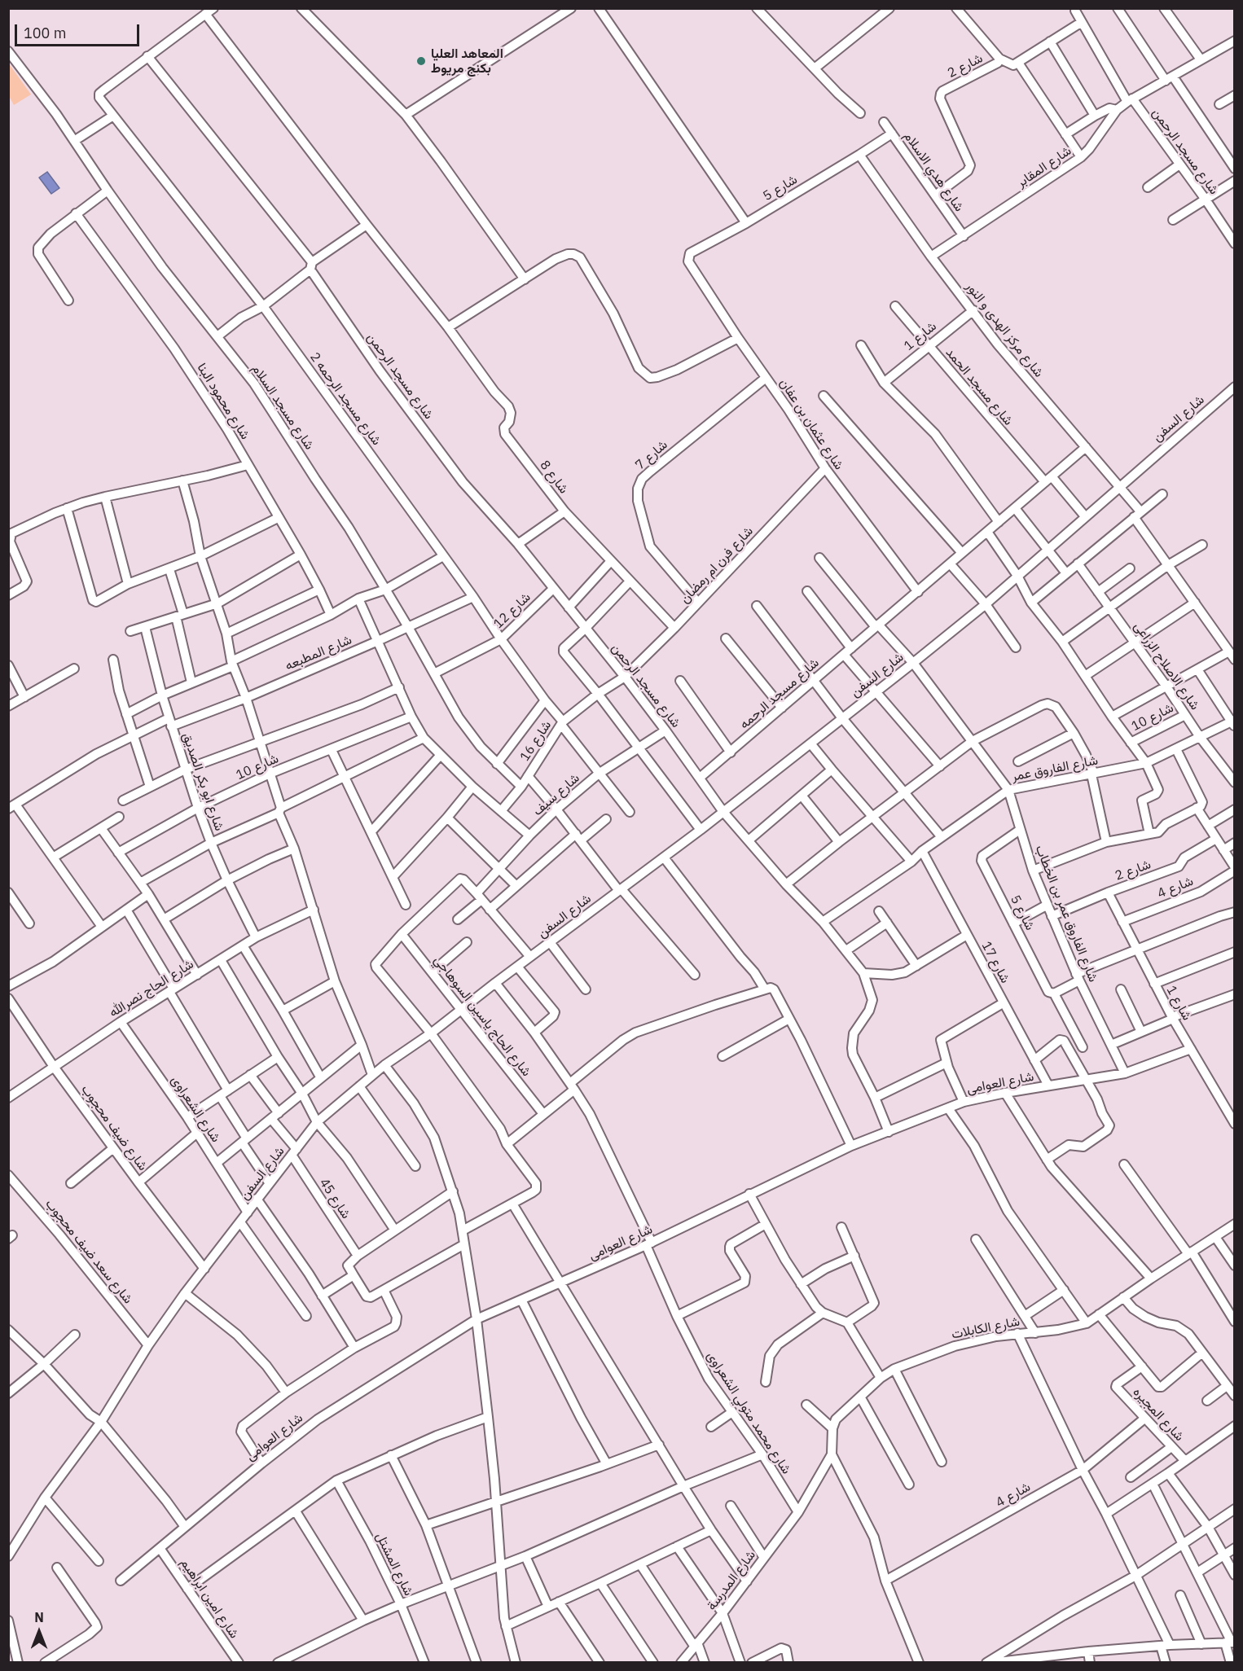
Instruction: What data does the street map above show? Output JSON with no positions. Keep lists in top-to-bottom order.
{
  "streets": {
    "street": [
      "شارع 2",
      "شارع مسجد الرحمن",
      "شارع المقابر",
      "شارع هدي الاسلام",
      "شارع 5",
      "شارع مركز الهدى و النور",
      "شارع 1",
      "شارع مسجد الحمد",
      "شارع مسجد الرحمه 2",
      "شارع محمود البنا",
      "شارع مسجد السلام",
      "شارع السفن",
      "شارع عثمان بن عفان",
      "شارع 7",
      "شارع 8",
      "شارع فرن ام رمضان",
      "شارع 12",
      "شارع المطبعه",
      "شارع الاصلاح الزراعى",
      "شارع مسجد الرحمه",
      "شارع 10",
      "شارع 16",
      "شارع الفاروق عمر",
      "شارع ابو بكر الصديق",
      "شارع سيف",
      "شارع 4",
      "شارع الفاروق عمر بن الخطاب",
      "شارع 17",
      "شارع الحاج نصرالله",
      "شارع الحاج ياسين السوهاجي",
      "شارع العوامى",
      "شارع الشعراوى",
      "شارع ضيف محجوب",
      "شارع 45",
      "شارع سعد ضيف محجوب",
      "شارع الكابلات",
      "شارع محمد متولي الشعراوى",
      "شارع المجيره",
      "شارع المشتل",
      "شارع المدرسة",
      "شارع امين ابراهيم"
    ]
  },
  "crossings": [
    ["شارع 2", "شارع هدي الاسلام"],
    ["شارع 2", "شارع 1"],
    ["شارع 2", "شارع الفاروق عمر بن الخطاب"],
    ["شارع مسجد الرحمن", "شارع المقابر"],
    ["شارع مسجد الرحمن", "شارع مسجد الرحمه 2"],
    ["شارع مسجد الرحمن", "شارع السفن"],
    ["شارع مسجد الرحمن", "شارع فرن ام رمضان"],
    ["شارع مسجد الرحمن", "شارع 12"],
    ["شارع مسجد الرحمن", "شارع مسجد الرحمه"],
    ["شارع مسجد الرحمن", "شارع 16"],
    ["شارع مسجد الرحمن", "شارع الفاروق عمر"],
    ["شارع مسجد الرحمن", "شارع سيف"],
    ["شارع مسجد الرحمن", "شارع العوامى"],
    ["شارع المقابر", "شارع هدي الاسلام"],
    ["شارع المقابر", "شارع مركز الهدى و النور"],
    ["شارع هدي الاسلام", "شارع 5"],
    ["شارع 5", "شارع مركز الهدى و النور"],
    ["شارع 5", "شارع عثمان بن عفان"],
    ["شارع 5", "شارع الفاروق عمر بن الخطاب"],
    ["شارع مركز الهدى و النور", "شارع 1"],
    ["شارع مركز الهدى و النور", "شارع السفن"],
    ["شارع مركز الهدى و النور", "شارع مسجد الرحمه"],
    ["شارع 1", "شارع مسجد الحمد"],
    ["شارع 1", "شارع 4"],
    ["شارع 1", "شارع العوامى"],
    ["شارع مسجد الحمد", "شارع السفن"],
    ["شارع مسجد الحمد", "شارع مسجد الرحمه"],
    ["شارع مسجد الرحمه 2", "شارع 12"],
    ["شارع مسجد الرحمه 2", "شارع المطبعه"],
    ["شارع مسجد الرحمه 2", "شارع 16"],
    ["شارع مسجد السلام", "شارع 12"],
    ["شارع مسجد السلام", "شارع المطبعه"],
    ["شارع مسجد السلام", "شارع 16"],
    ["شارع السفن", "شارع الفاروق عمر بن الخطاب"],
    ["شارع السفن", "شارع الحاج ياسين السوهاجي"],
    ["شارع السفن", "شارع الشعراوى"],
    ["شارع السفن", "شارع ضيف محجوب"],
    ["شارع السفن", "شارع 45"],
    ["شارع السفن", "شارع سعد ضيف محجوب"],
    ["شارع السفن", "شارع محمد متولي الشعراوى"],
    ["شارع عثمان بن عفان", "شارع 7"],
    ["شارع عثمان بن عفان", "شارع فرن ام رمضان"],
    ["شارع عثمان بن عفان", "شارع مسجد الرحمه"],
    ["شارع 7", "شارع فرن ام رمضان"],
    ["شارع 8", "شارع فرن ام رمضان"],
    ["شارع فرن ام رمضان", "شارع 16"],
    ["شارع المطبعه", "شارع ابو بكر الصديق"],
    ["شارع الاصلاح الزراعى", "شارع 10"],
    ["شارع الاصلاح الزراعى", "شارع الفاروق عمر"],
    ["شارع مسجد الرحمه", "شارع الفاروق عمر بن الخطاب"],
    ["شارع 10", "شارع ابو بكر الصديق"],
    ["شارع الفاروق عمر", "شارع الفاروق عمر بن الخطاب"],
    ["شارع الفاروق عمر", "شارع 17"],
    ["شارع ابو بكر الصديق", "شارع الحاج نصرالله"],
    ["شارع 4", "شارع المجيره"],
    ["شارع الفاروق عمر بن الخطاب", "شارع العوامى"],
    ["شارع 17", "شارع العوامى"],
    ["شارع الحاج نصرالله", "شارع الشعراوى"],
    ["شارع الحاج نصرالله", "شارع ضيف محجوب"],
    ["شارع العوامى", "شارع محمد متولي الشعراوى"],
    ["شارع العوامى", "شارع امين ابراهيم"],
    ["شارع محمد متولي الشعراوى", "شارع المدرسة"]
  ],
  "places": ["المعاهد العليا بكنج مريوط"],
  "scale_bar": "100 m",
  "north": "top"
}
